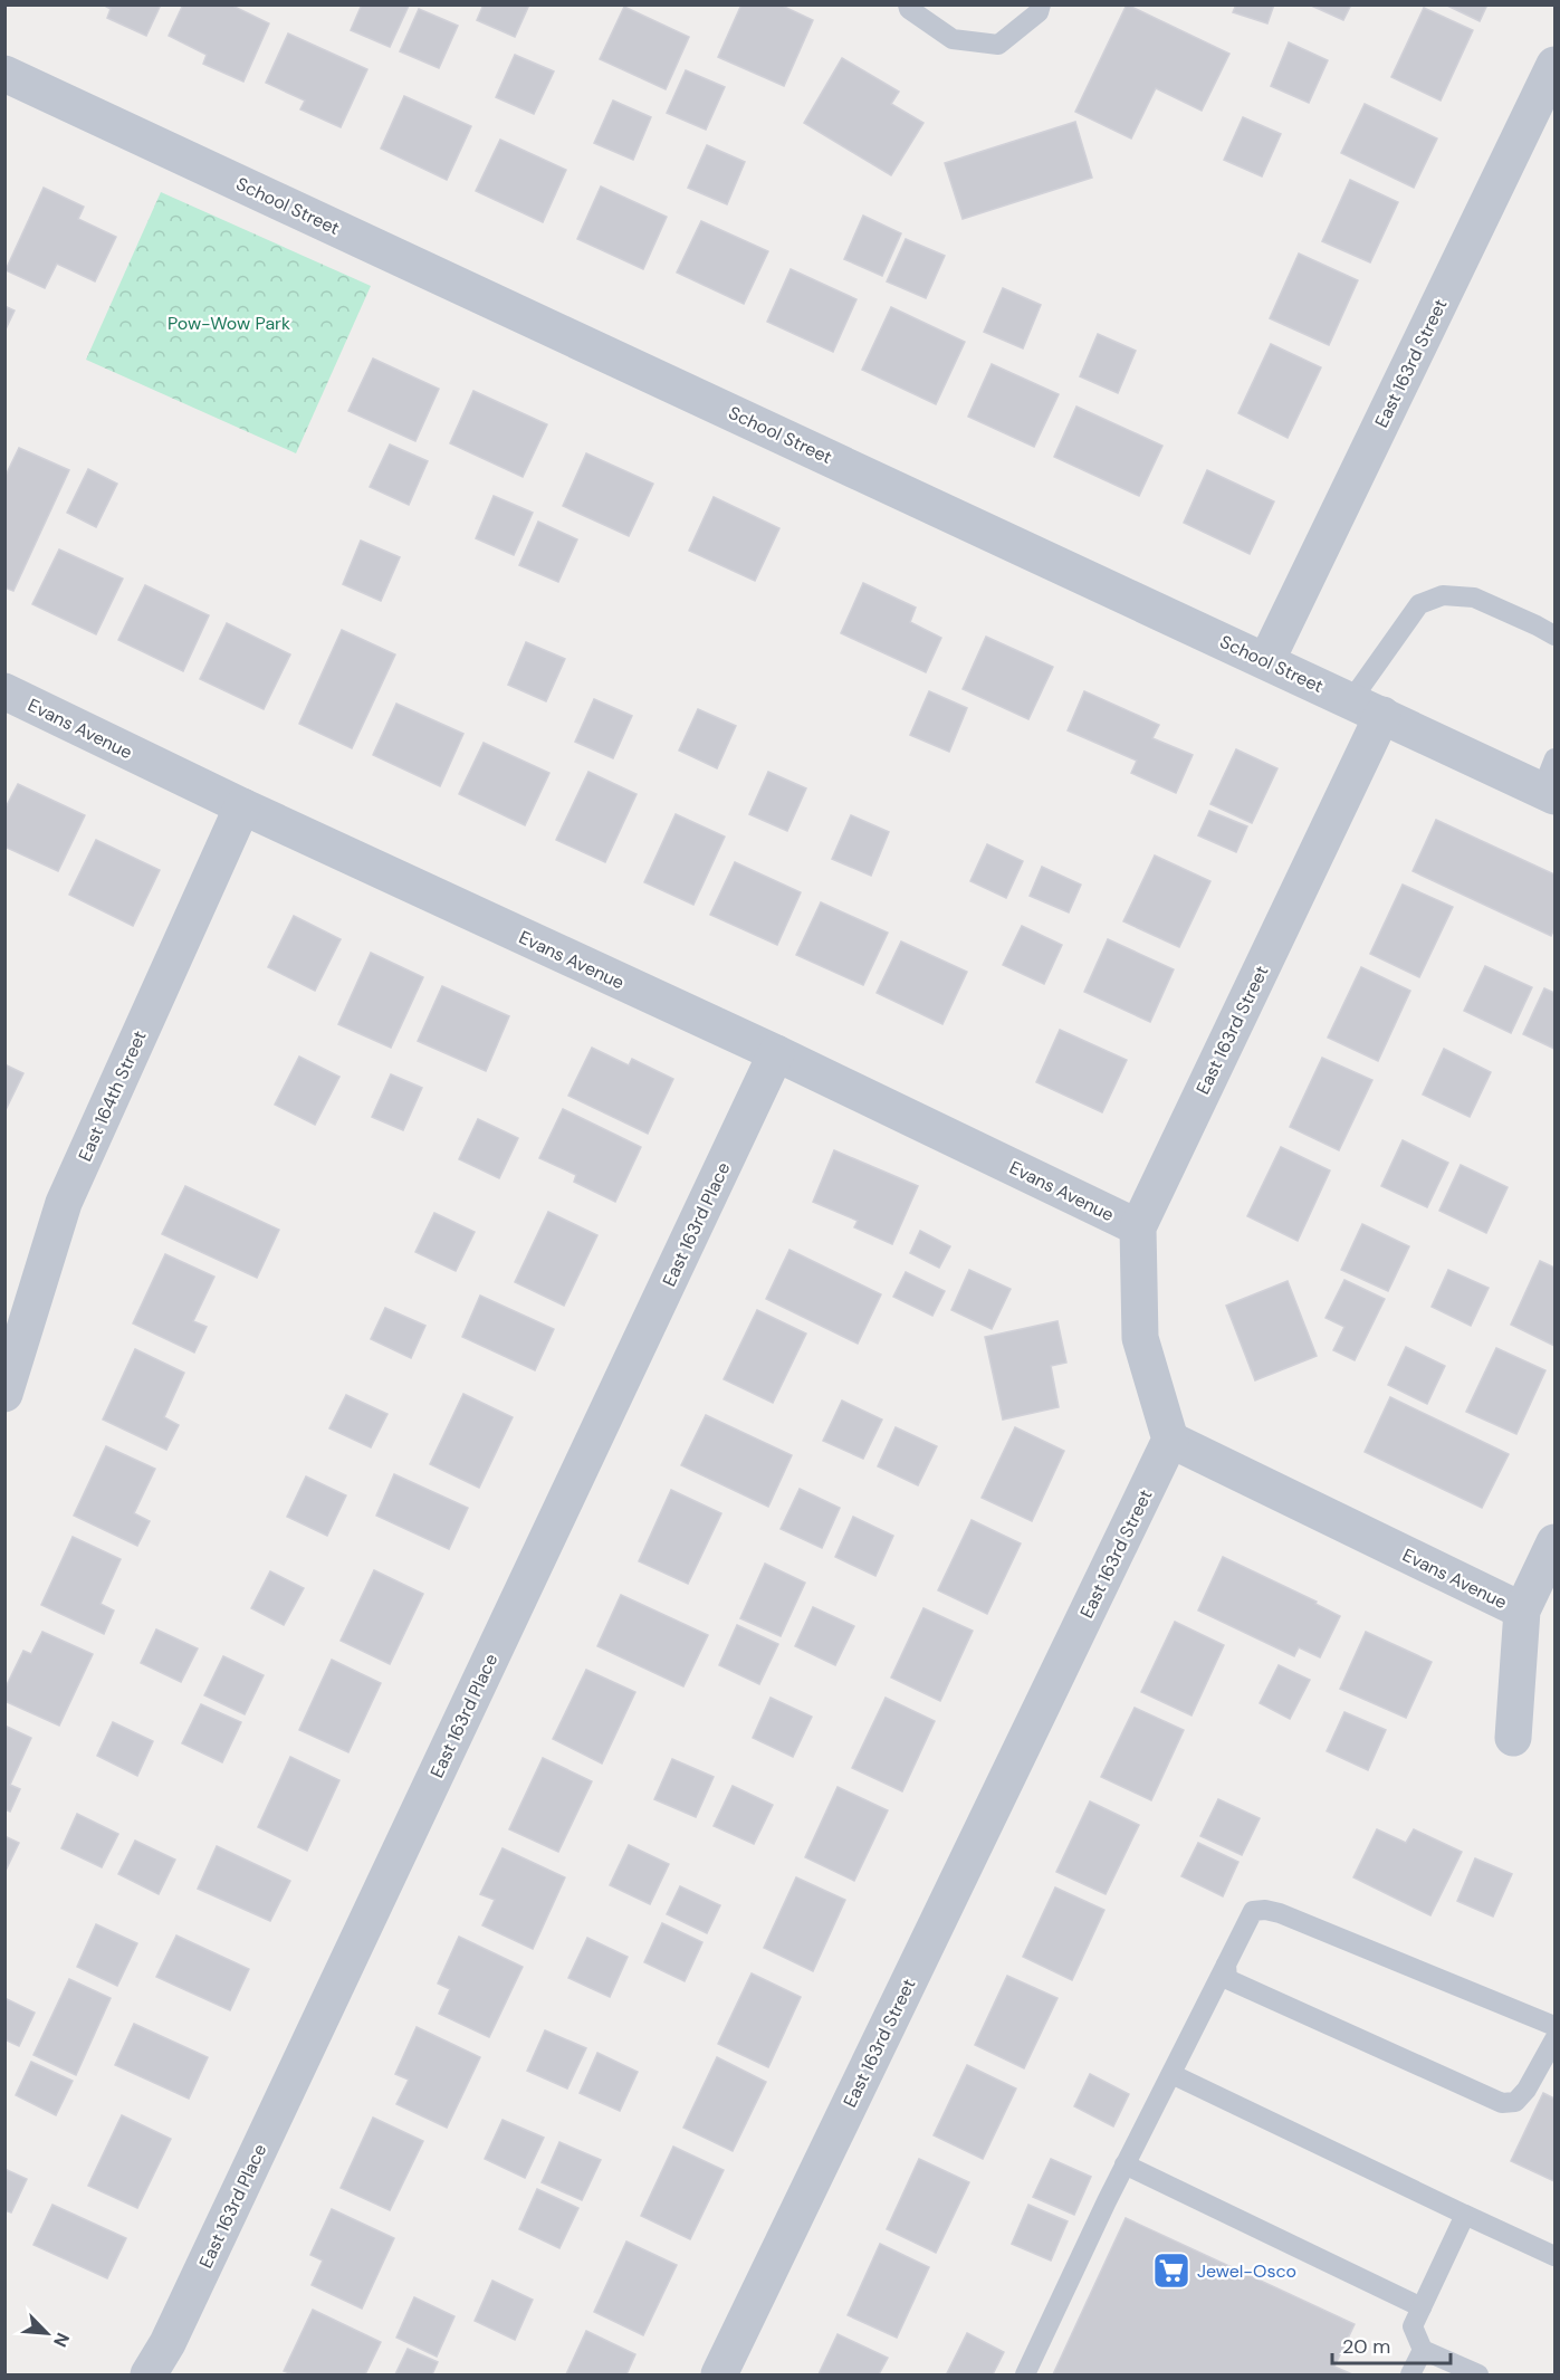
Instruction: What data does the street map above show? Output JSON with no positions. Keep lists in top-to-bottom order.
{
  "streets": {
    "street": [
      "School Street",
      "East 163rd Street",
      "Evans Avenue",
      "East 164th Street",
      "East 163rd Place"
    ]
  },
  "crossings": [
    ["School Street", "East 163rd Street"],
    ["East 163rd Street", "Evans Avenue"],
    ["Evans Avenue", "East 164th Street"],
    ["Evans Avenue", "East 163rd Place"]
  ],
  "parks": ["Pow-Wow Park"],
  "places": {
    "supermarket": ["Jewel-Osco"]
  },
  "scale_bar": "20 m",
  "north": "bottom right"
}
